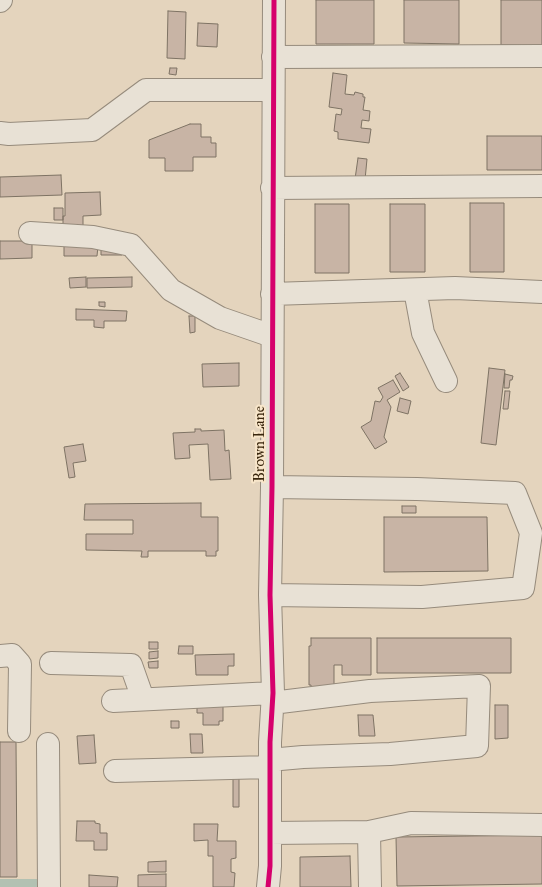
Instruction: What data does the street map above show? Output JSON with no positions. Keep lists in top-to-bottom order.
{
  "streets": {
    "street": ["Brown Lane"]
  }
}
